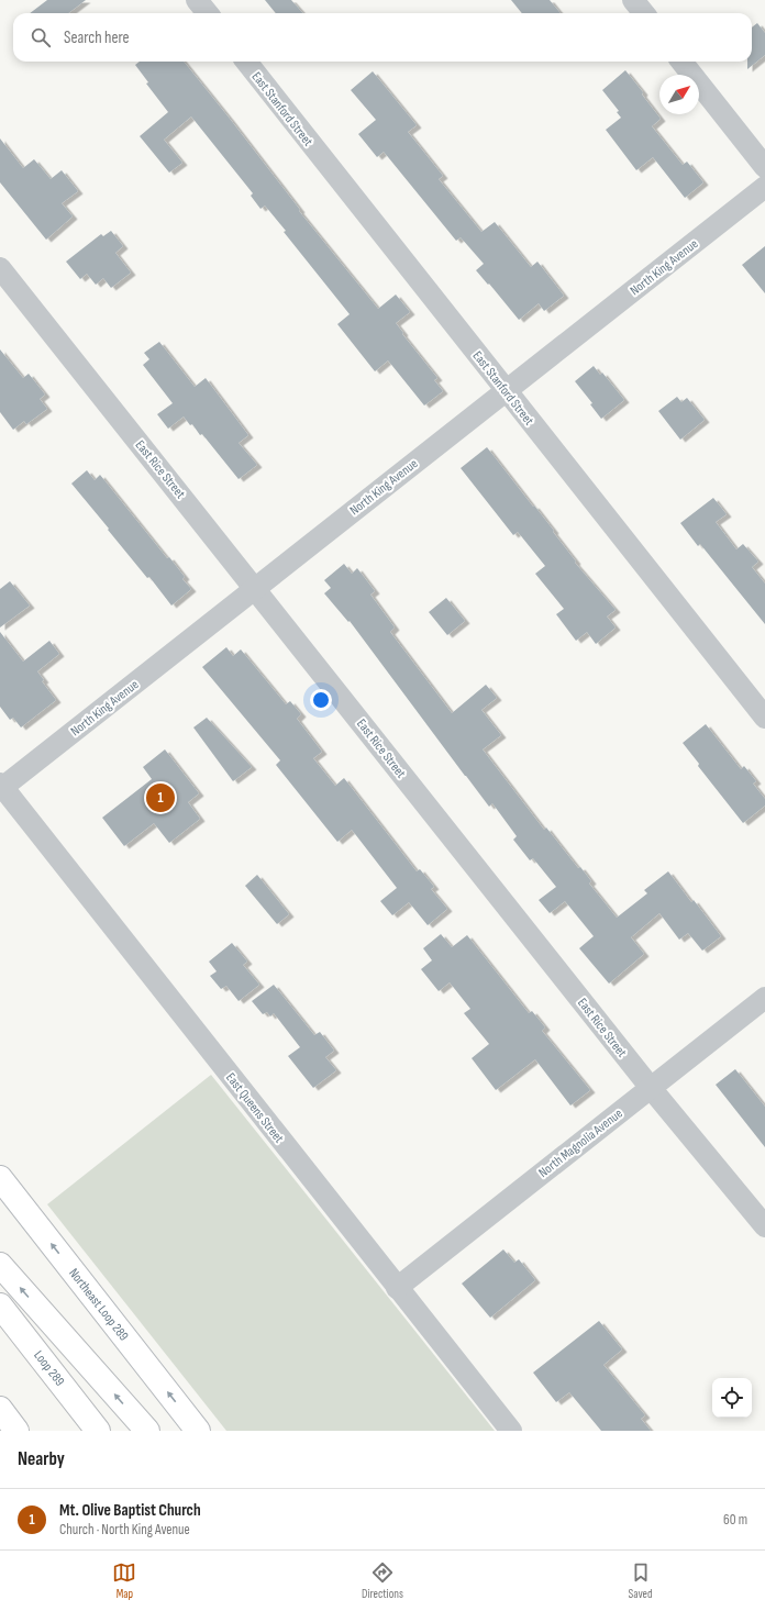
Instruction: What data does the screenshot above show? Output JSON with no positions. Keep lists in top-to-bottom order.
{
  "streets": {
    "main road": ["Northeast Loop 289", "Loop 289"],
    "street": [
      "East Stanford Street",
      "North King Avenue",
      "East Rice Street",
      "East Queens Street",
      "North Magnolia Avenue"
    ]
  },
  "crossings": [
    ["East Stanford Street", "North King Avenue"],
    ["North King Avenue", "East Rice Street"],
    ["North King Avenue", "East Queens Street"],
    ["East Rice Street", "North Magnolia Avenue"],
    ["East Queens Street", "North Magnolia Avenue"]
  ],
  "north": "top right",
  "page": {
    "search": "Search here",
    "pins": "1",
    "heading": "Nearby",
    "list": [
      {
        "mark": "1",
        "name": "Mt. Olive Baptist Church",
        "note": "Church · North King Avenue",
        "value": "60 m"
      }
    ],
    "nav": ["Map", "Directions", "Saved"]
  }
}
